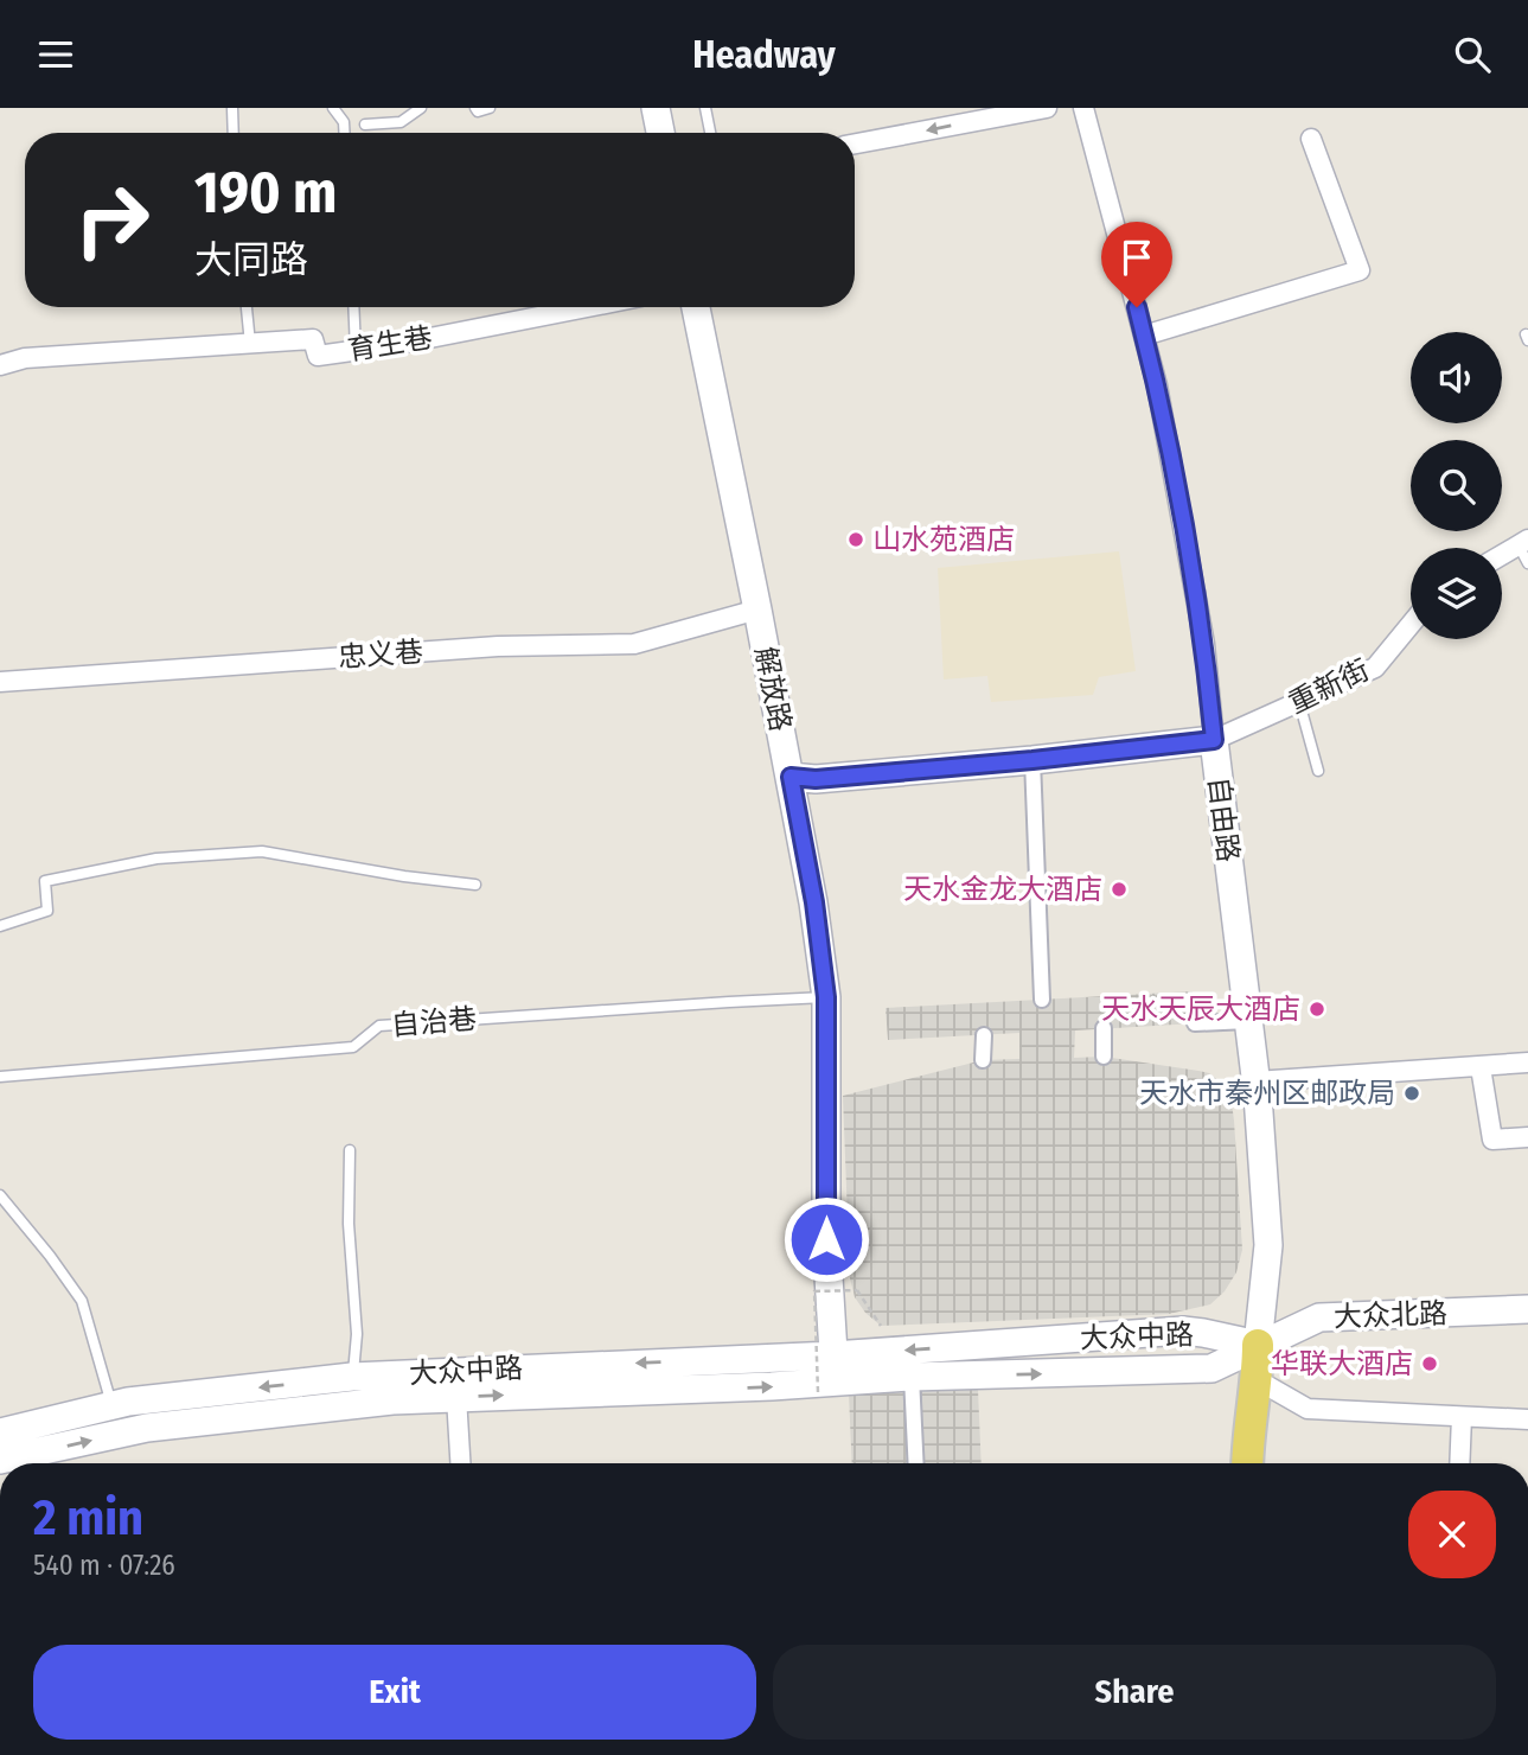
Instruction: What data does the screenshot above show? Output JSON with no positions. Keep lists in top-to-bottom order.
{
  "streets": {
    "main road": [
      "解放路",
      "自由路",
      "大众北路",
      "大众中路"
    ],
    "street": ["育生巷", "忠义巷", "重新街"],
    "lane": ["自治巷"]
  },
  "crossings": [
    ["忠义巷", "解放路"],
    ["重新街", "自由路"],
    ["解放路", "自治巷"],
    ["解放路", "大众中路"],
    ["自由路", "大众北路"],
    ["自由路", "大众中路"],
    ["大众北路", "大众中路"]
  ],
  "places": [
    "山水苑酒店",
    "天水金龙大酒店",
    "天水天辰大酒店",
    "天水市秦州区邮政局",
    "华联大酒店"
  ],
  "page": {
    "header": "Headway",
    "turn": ["190 m", "大同路"],
    "heading": ["2 min", "540 m · 07:26"],
    "buttons": ["Exit", "Share"]
  }
}
